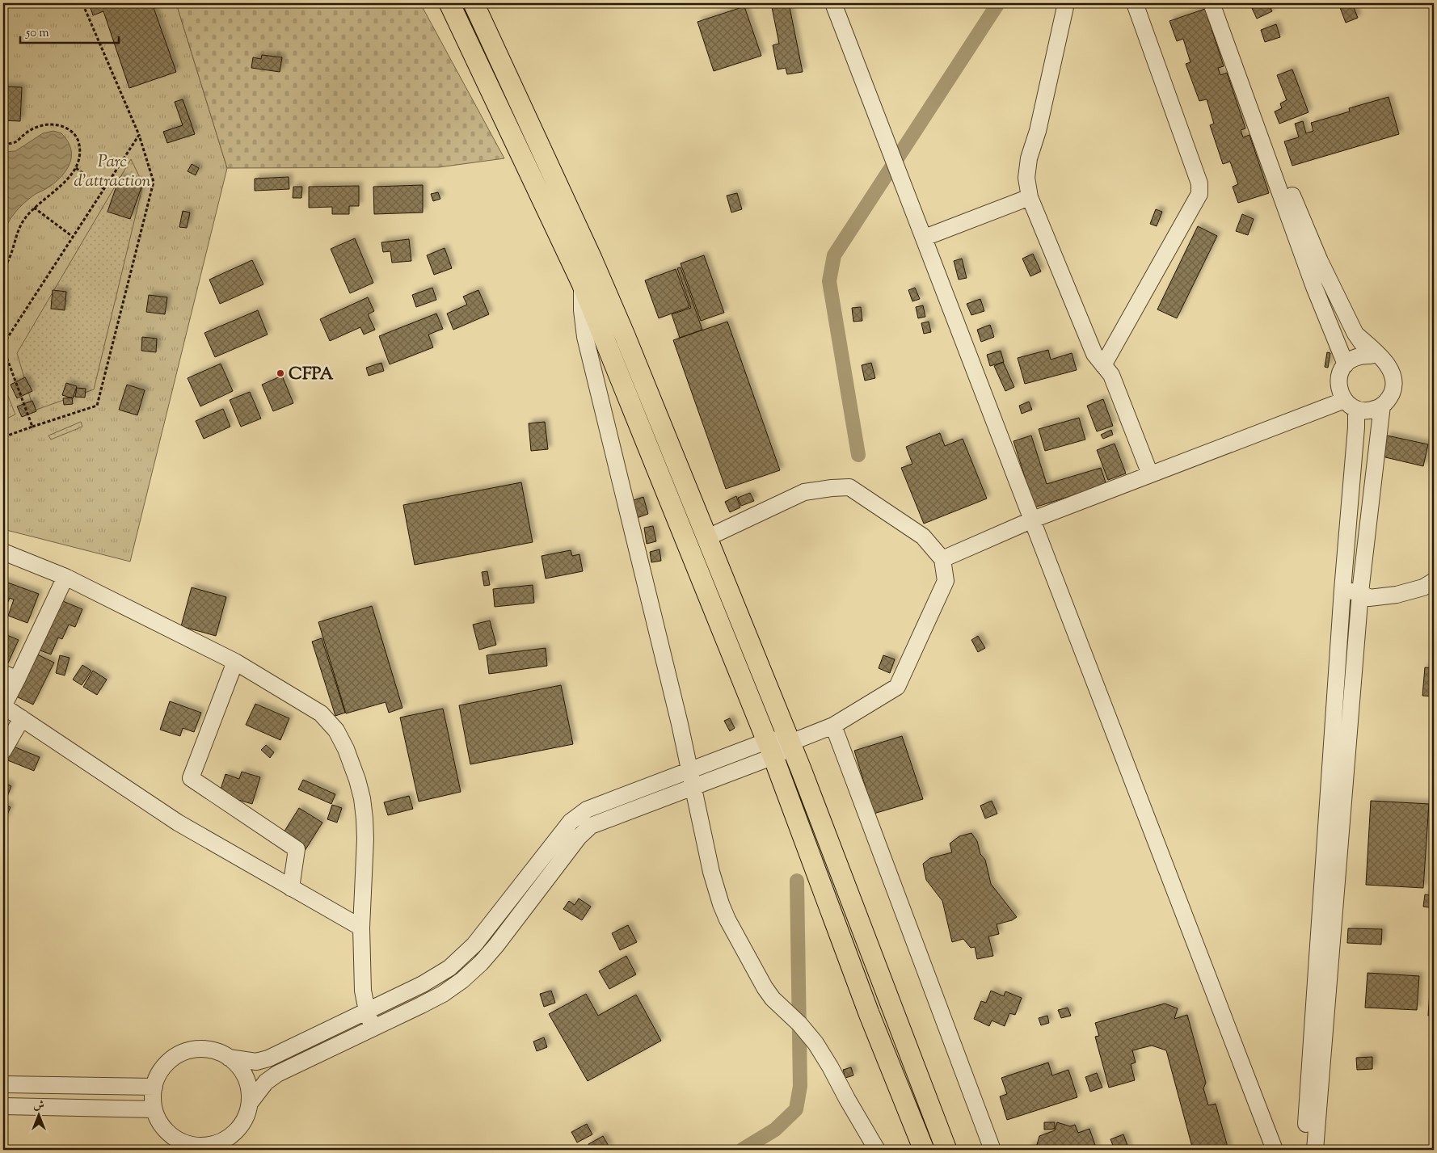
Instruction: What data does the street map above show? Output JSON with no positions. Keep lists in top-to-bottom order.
{
  "parks": ["Parc d'attraction"],
  "places": ["CFPA"],
  "scale_bar": "50 m",
  "north": "top"
}
